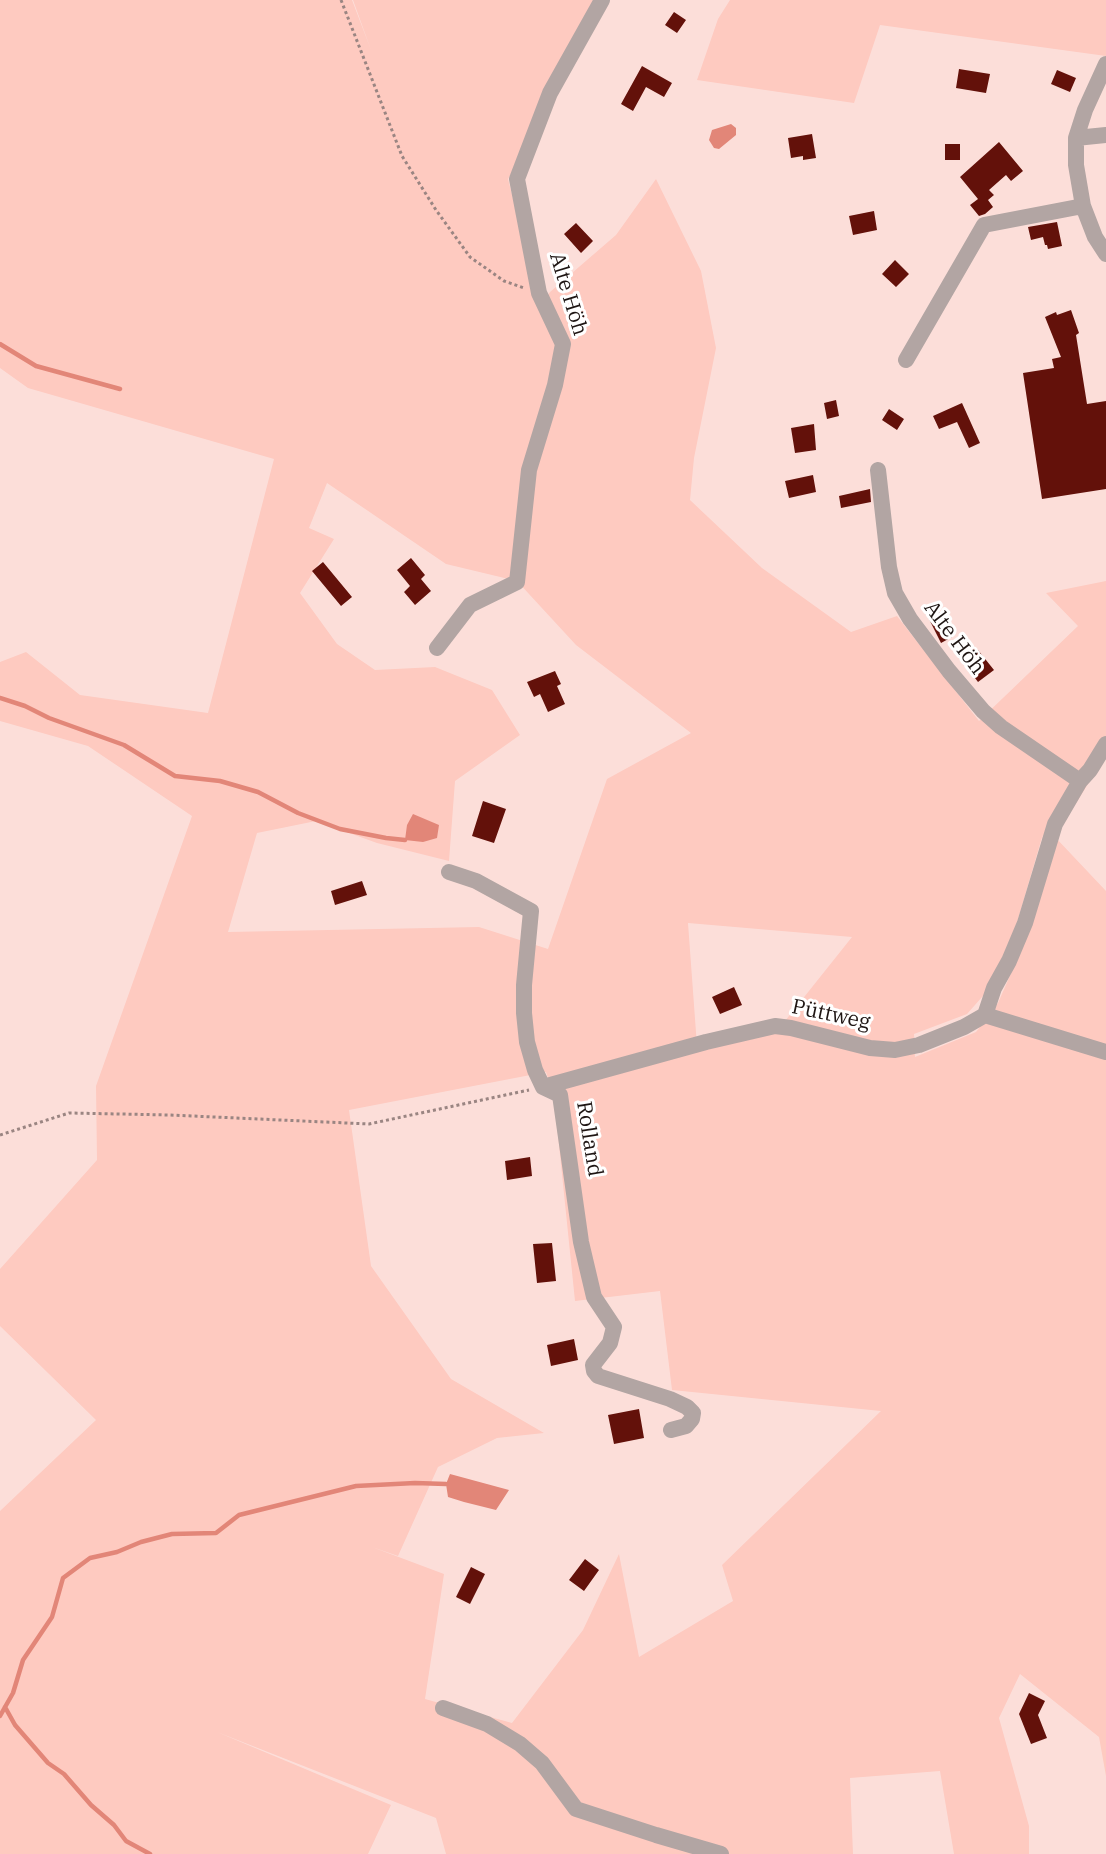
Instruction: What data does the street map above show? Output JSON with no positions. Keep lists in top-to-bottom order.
{
  "streets": {
    "lane": ["Alte Höh", "Püttweg", "Rolland"]
  },
  "crossings": [
    ["Püttweg", "Rolland"]
  ]
}
